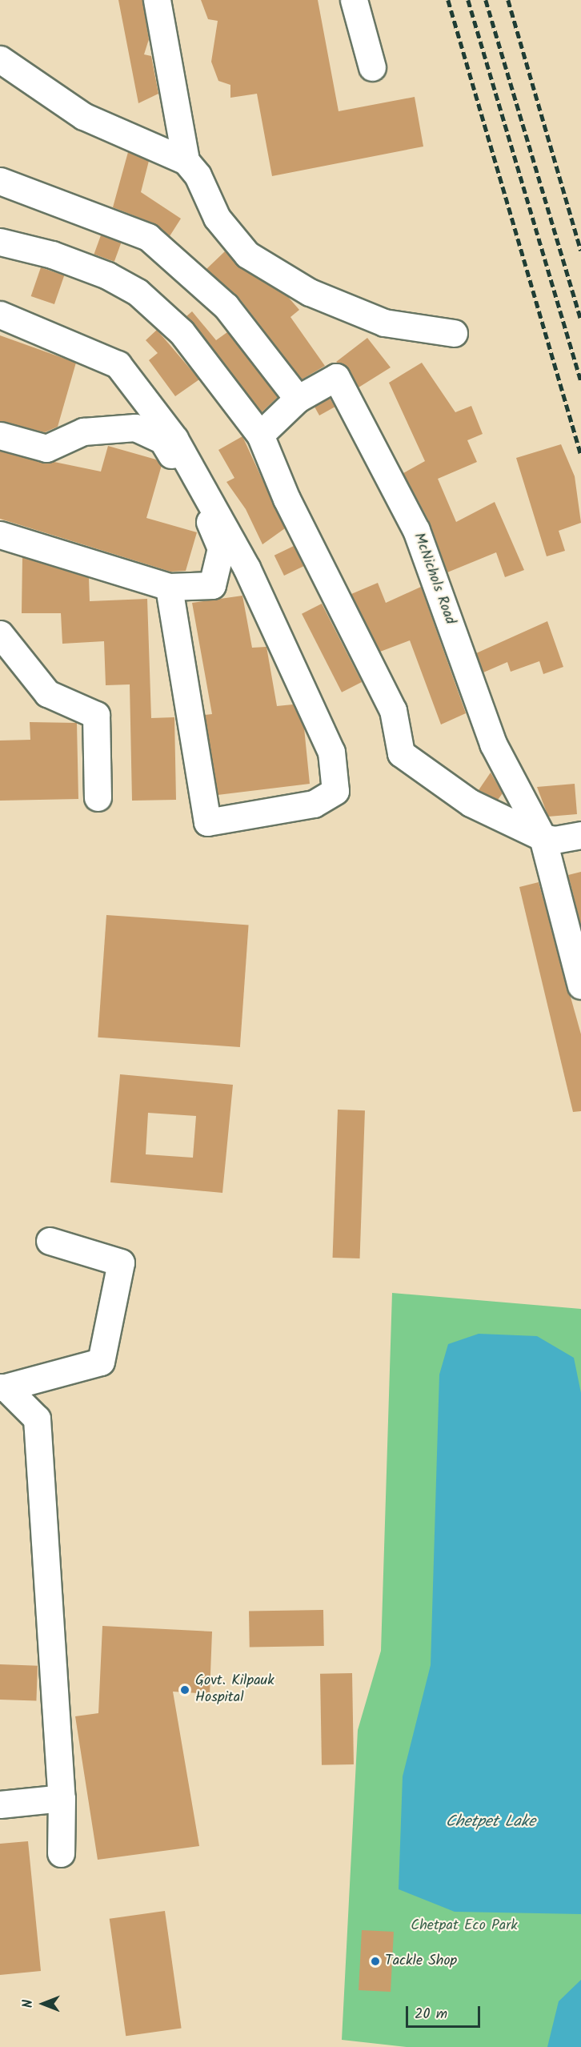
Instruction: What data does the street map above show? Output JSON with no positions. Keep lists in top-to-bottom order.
{
  "streets": {
    "street": ["McNichols Road"]
  },
  "water": ["Chetpet Lake"],
  "parks": ["Chetpat Eco Park"],
  "places": ["Govt. Kilpauk Hospital", "Tackle Shop"],
  "scale_bar": "20 m",
  "north": "left"
}
